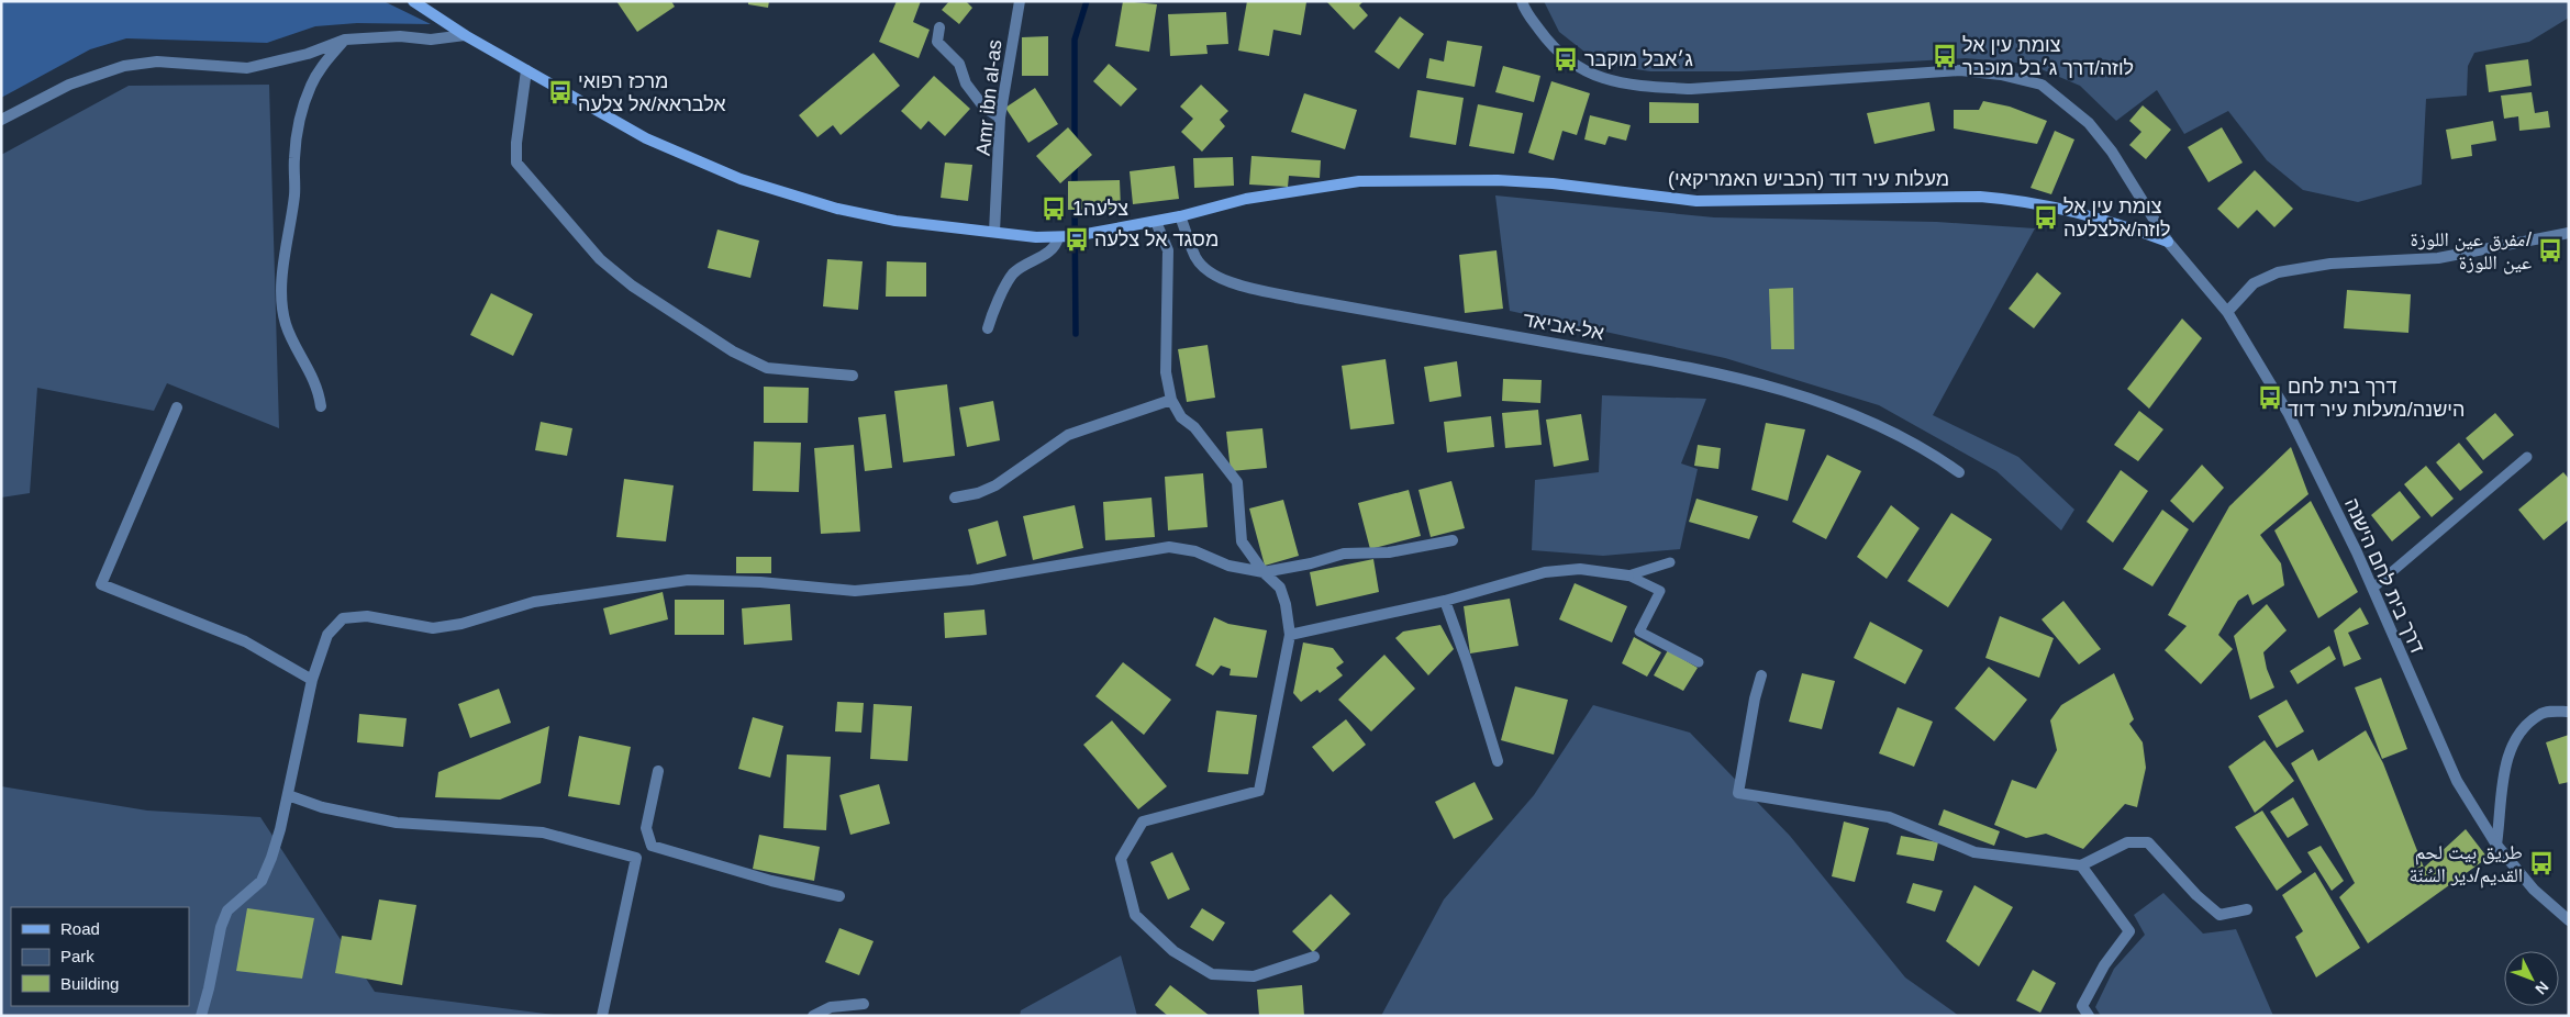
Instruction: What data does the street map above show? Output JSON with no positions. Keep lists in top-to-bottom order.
{
  "streets": {
    "main road": ["מעלות עיר דוד (הכביש האמריקאי)"],
    "street": ["Amr ibn al-as", "אל-אביאד", "דרך בית לחם הישנה"]
  },
  "crossings": [
    ["Amr ibn al-as", "מעלות עיר דוד (הכביש האמריקאי)"],
    ["מעלות עיר דוד (הכביש האמריקאי)", "אל-אביאד"],
    ["מעלות עיר דוד (הכביש האמריקאי)", "דרך בית לחם הישנה"]
  ],
  "places": {
    "bus stop": [
      "צומת עין אל לוזה/דרך ג׳בל מוכבר",
      "ג׳אבל מוקבר",
      "מרכז רפואי אלבראא/אל צלעה",
      "צלעה1",
      "צומת עין אל לוזה/אלצלעה",
      "מסגד אל צלעה",
      "مفرق عين اللوزة/ عين اللوزة",
      "דרך בית לחם הישנה/מעלות עיר דוד",
      "طريق بيت لحم القديم/دير السُنّة"
    ]
  },
  "legend": ["Road", "Park", "Building"],
  "north": "bottom right"
}
